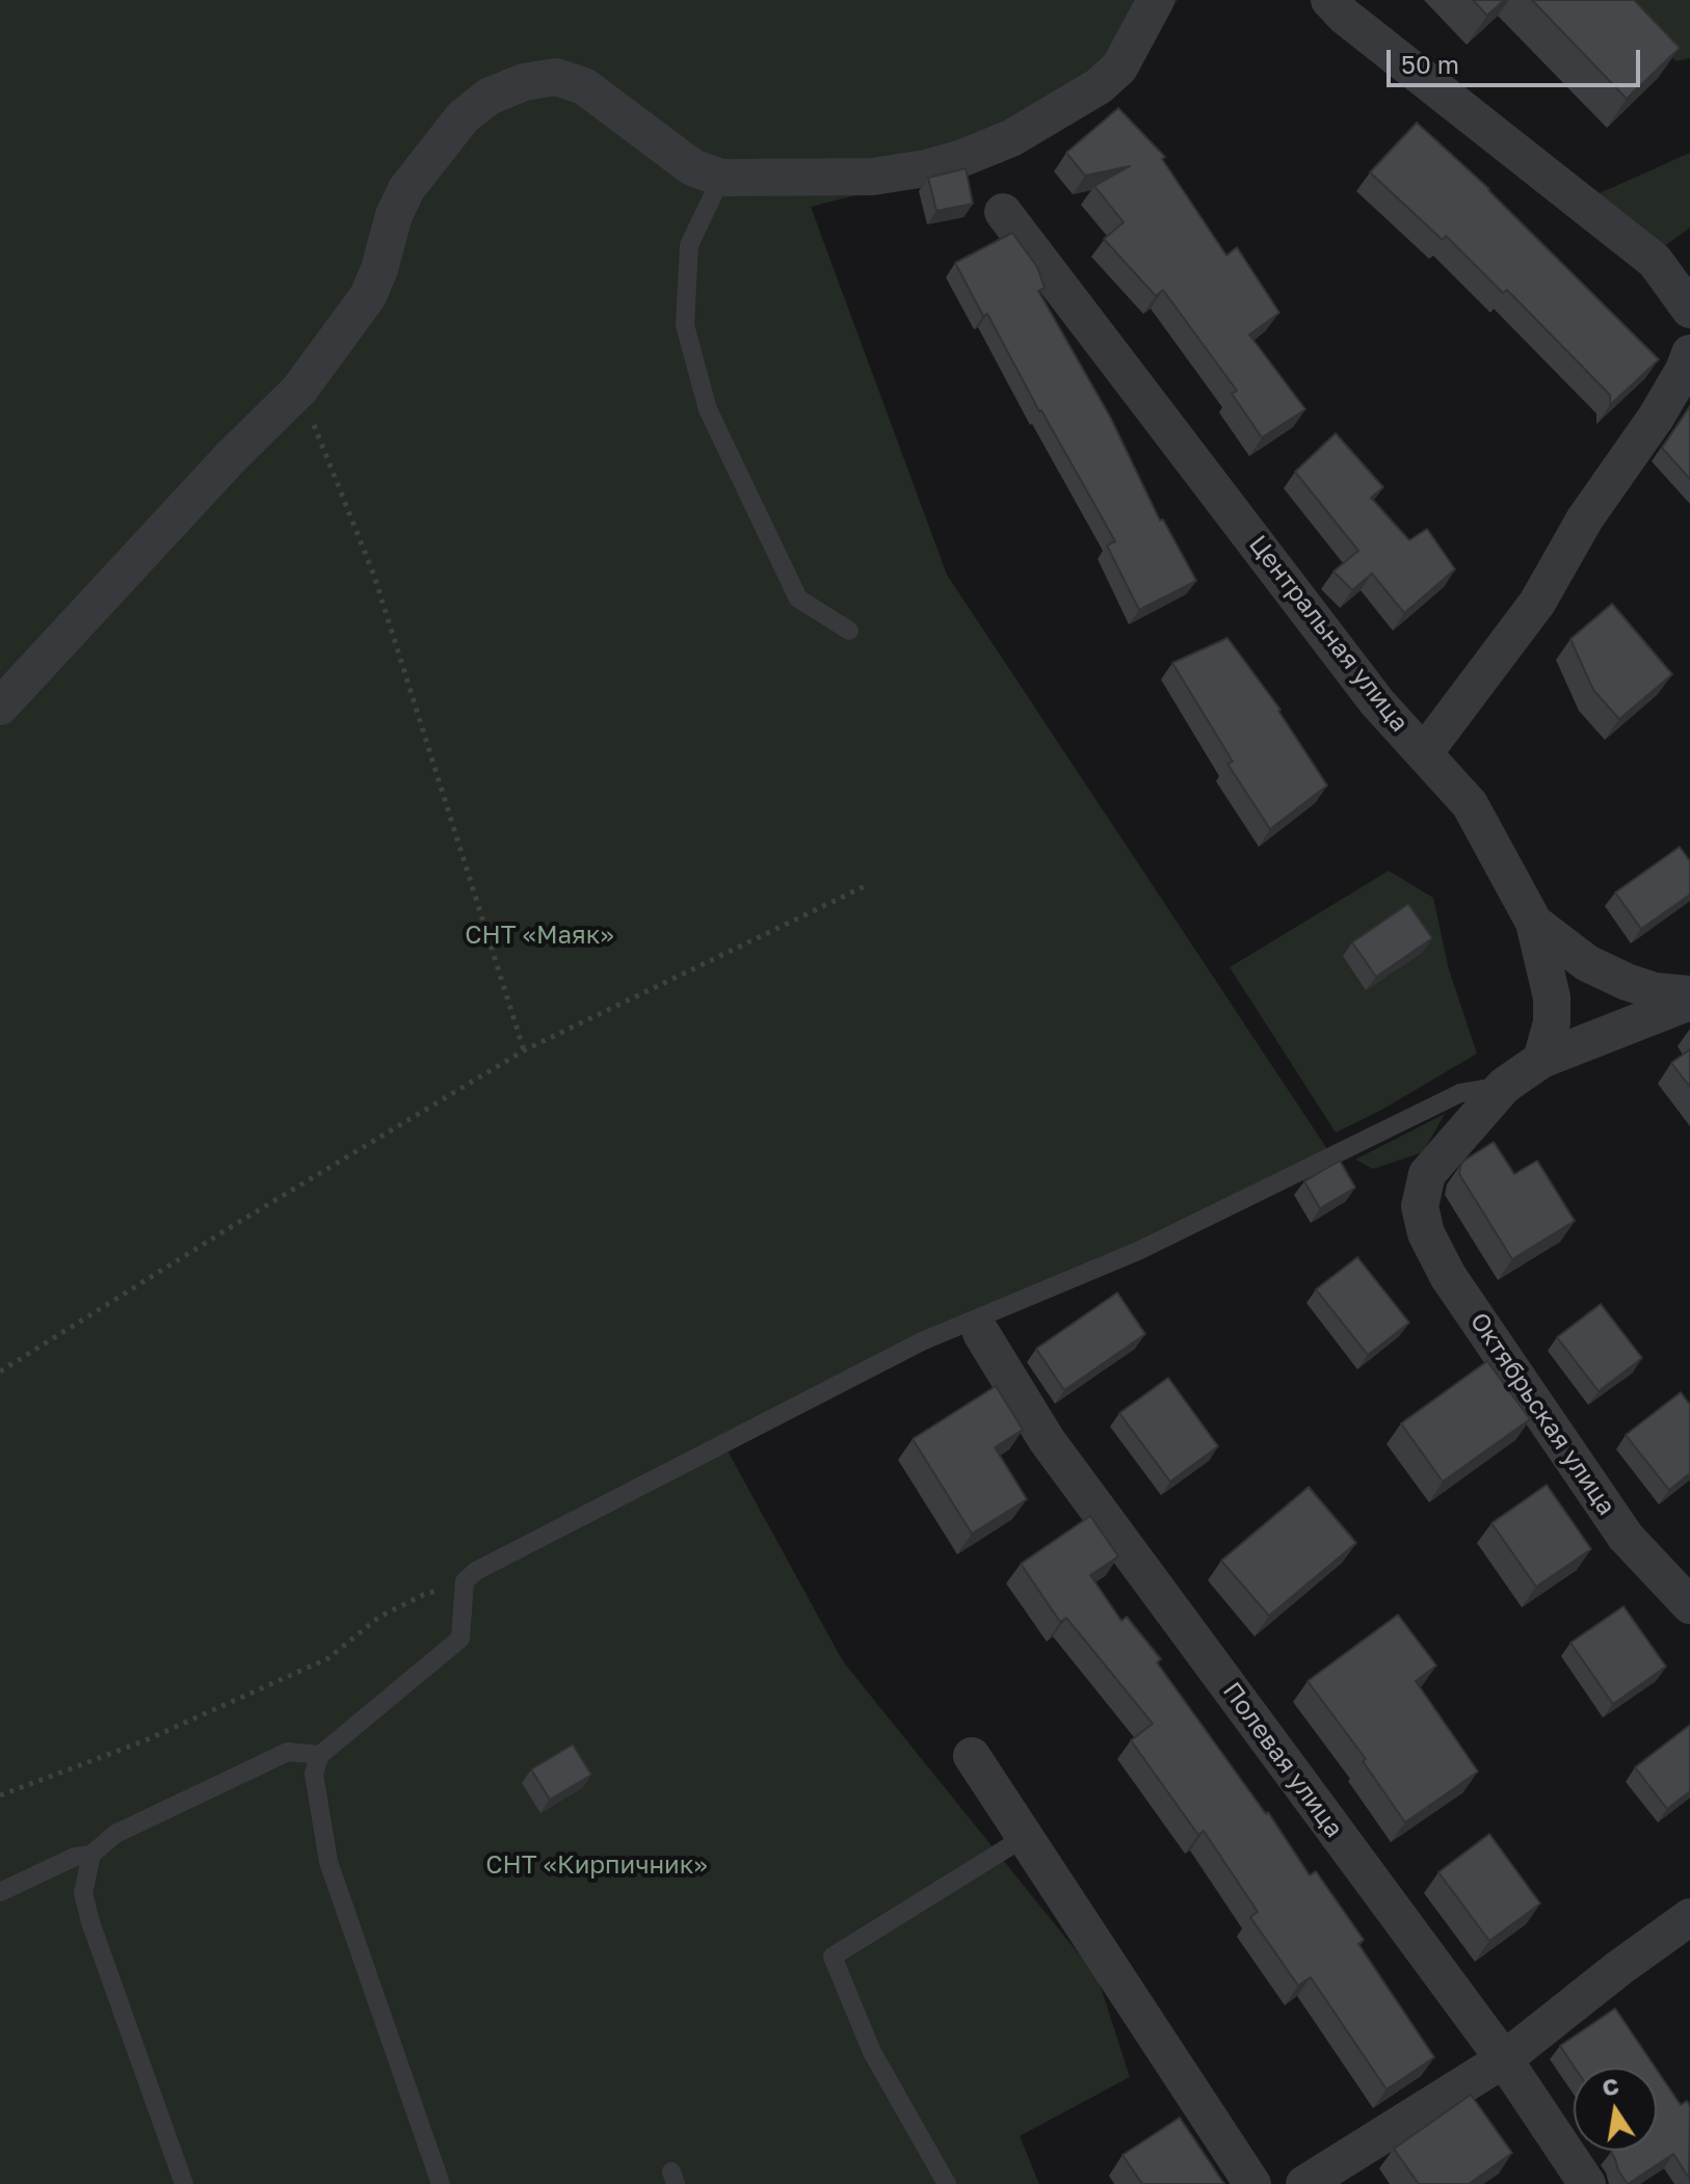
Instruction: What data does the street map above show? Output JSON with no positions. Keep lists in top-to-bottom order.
{
  "streets": {
    "street": ["Центральная улица", "Октябрьская улица", "Полевая улица"]
  },
  "parks": ["СНТ «Маяк»", "СНТ «Кирпичник»"],
  "scale_bar": "50 m",
  "north": "top"
}
